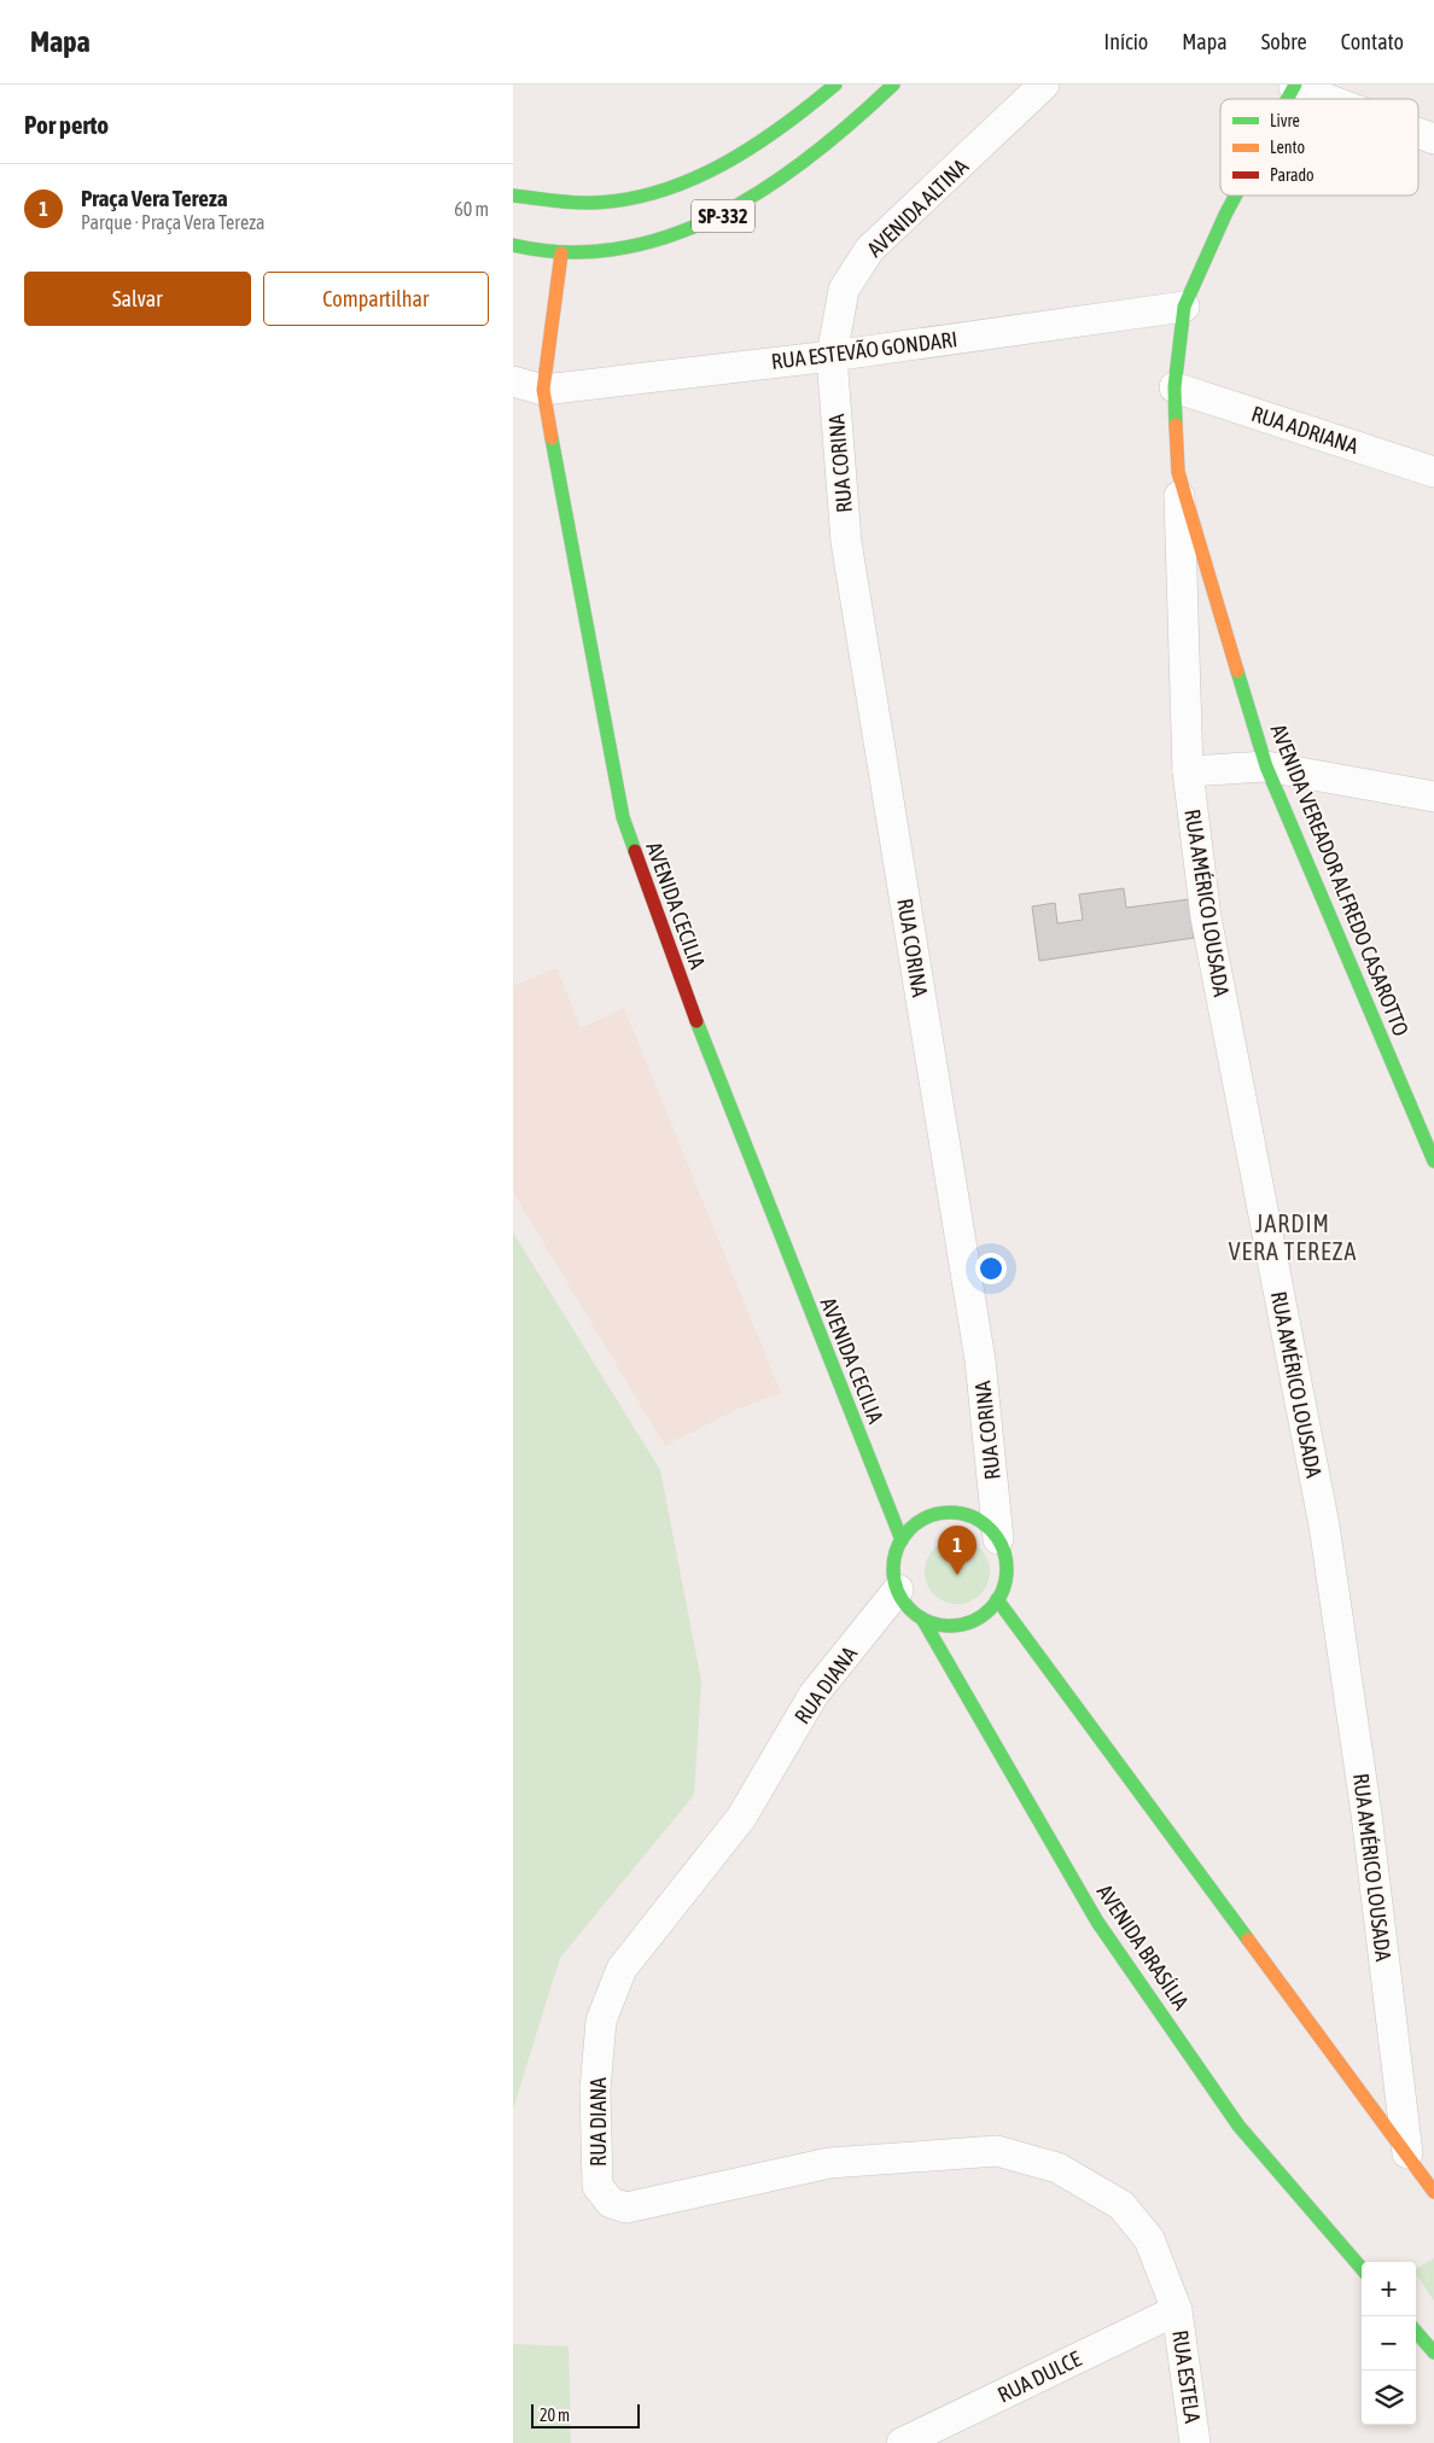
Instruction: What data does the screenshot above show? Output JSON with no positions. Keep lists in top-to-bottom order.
{
  "streets": {
    "street": [
      "AVENIDA ALTINA",
      "SP-332",
      "RUA ESTEVÃO GONDARI",
      "RUA ADRIANA",
      "RUA CORINA",
      "AVENIDA VEREADOR ALFREDO CASAROTTO",
      "RUA AMÉRICO LOUSADA",
      "AVENIDA CECILIA",
      "RUA DIANA",
      "AVENIDA BRASÍLIA",
      "RUA DULCE",
      "RUA ESTELA"
    ]
  },
  "crossings": [
    ["AVENIDA ALTINA", "RUA ESTEVÃO GONDARI"],
    ["AVENIDA ALTINA", "RUA CORINA"],
    ["SP-332", "AVENIDA CECILIA"],
    ["RUA ESTEVÃO GONDARI", "RUA CORINA"],
    ["RUA ESTEVÃO GONDARI", "AVENIDA VEREADOR ALFREDO CASAROTTO"],
    ["RUA ESTEVÃO GONDARI", "AVENIDA CECILIA"],
    ["RUA ADRIANA", "AVENIDA VEREADOR ALFREDO CASAROTTO"],
    ["RUA CORINA", "AVENIDA CECILIA"],
    ["RUA CORINA", "RUA DIANA"],
    ["RUA CORINA", "AVENIDA BRASÍLIA"],
    ["AVENIDA VEREADOR ALFREDO CASAROTTO", "RUA AMÉRICO LOUSADA"],
    ["AVENIDA CECILIA", "RUA DIANA"],
    ["AVENIDA CECILIA", "AVENIDA BRASÍLIA"],
    ["RUA DIANA", "AVENIDA BRASÍLIA"],
    ["RUA DIANA", "RUA DULCE"],
    ["RUA DIANA", "RUA ESTELA"],
    ["RUA DULCE", "RUA ESTELA"]
  ],
  "districts": ["JARDIM VERA TEREZA"],
  "legend": ["Livre", "Lento", "Parado"],
  "scale_bar": "20 m",
  "page": {
    "header": "Mapa",
    "nav": [
      "Início",
      "Mapa",
      "Sobre",
      "Contato"
    ],
    "heading": "Por perto",
    "list": [
      {
        "mark": "1",
        "name": "Praça Vera Tereza",
        "note": "Parque · Praça Vera Tereza",
        "value": "60 m"
      }
    ],
    "buttons": ["Salvar", "Compartilhar"],
    "pins": "1",
    "map_buttons": ["+", "−"],
    "scale": "20 m"
  }
}
